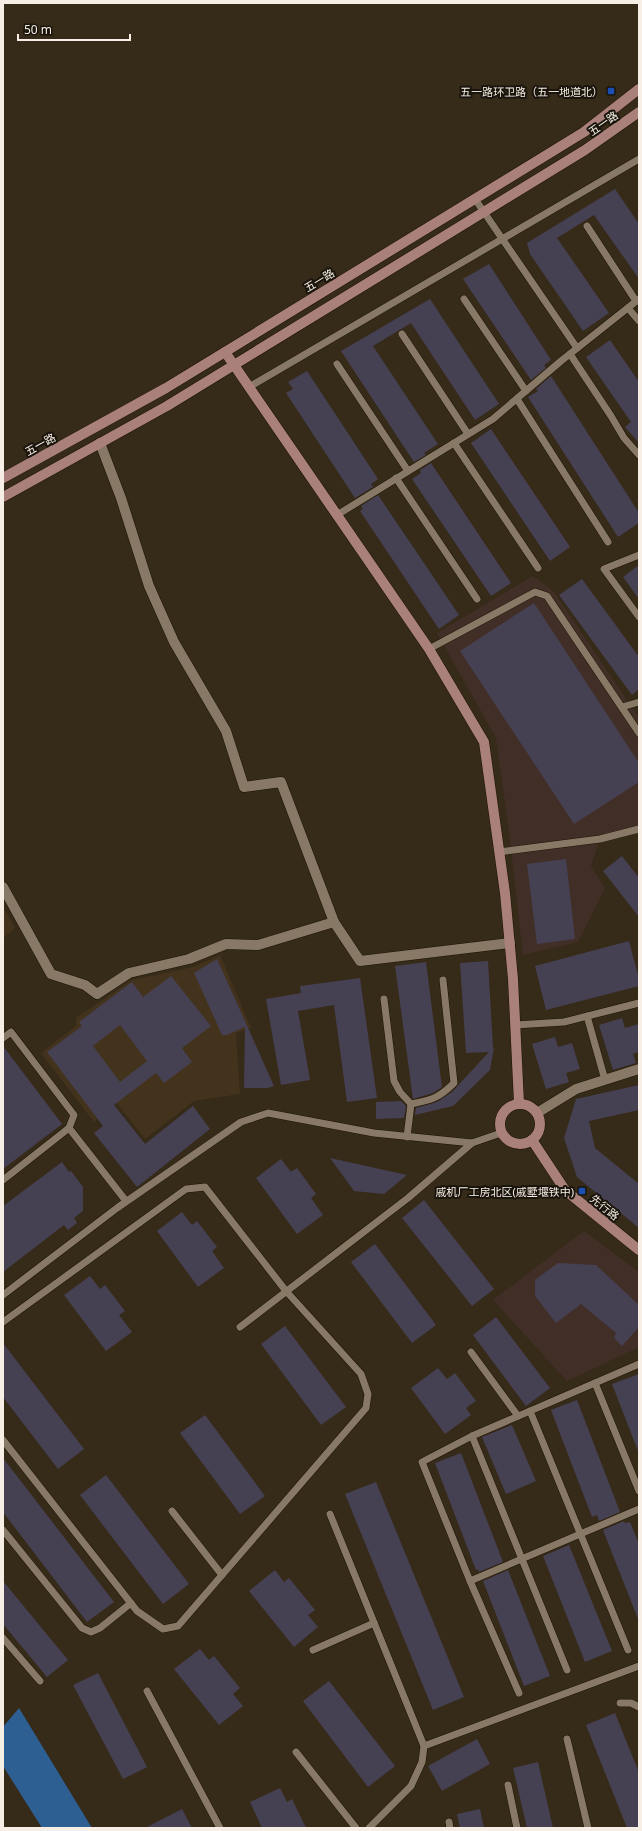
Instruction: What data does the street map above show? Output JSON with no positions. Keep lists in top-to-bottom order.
{
  "streets": {
    "main road": ["五一路", "先行路"]
  },
  "places": {
    "transit": ["五一路环卫路（五一地道北）", "戚机厂工房北区(戚墅堰铁中)"]
  },
  "scale_bar": "50 m"
}
